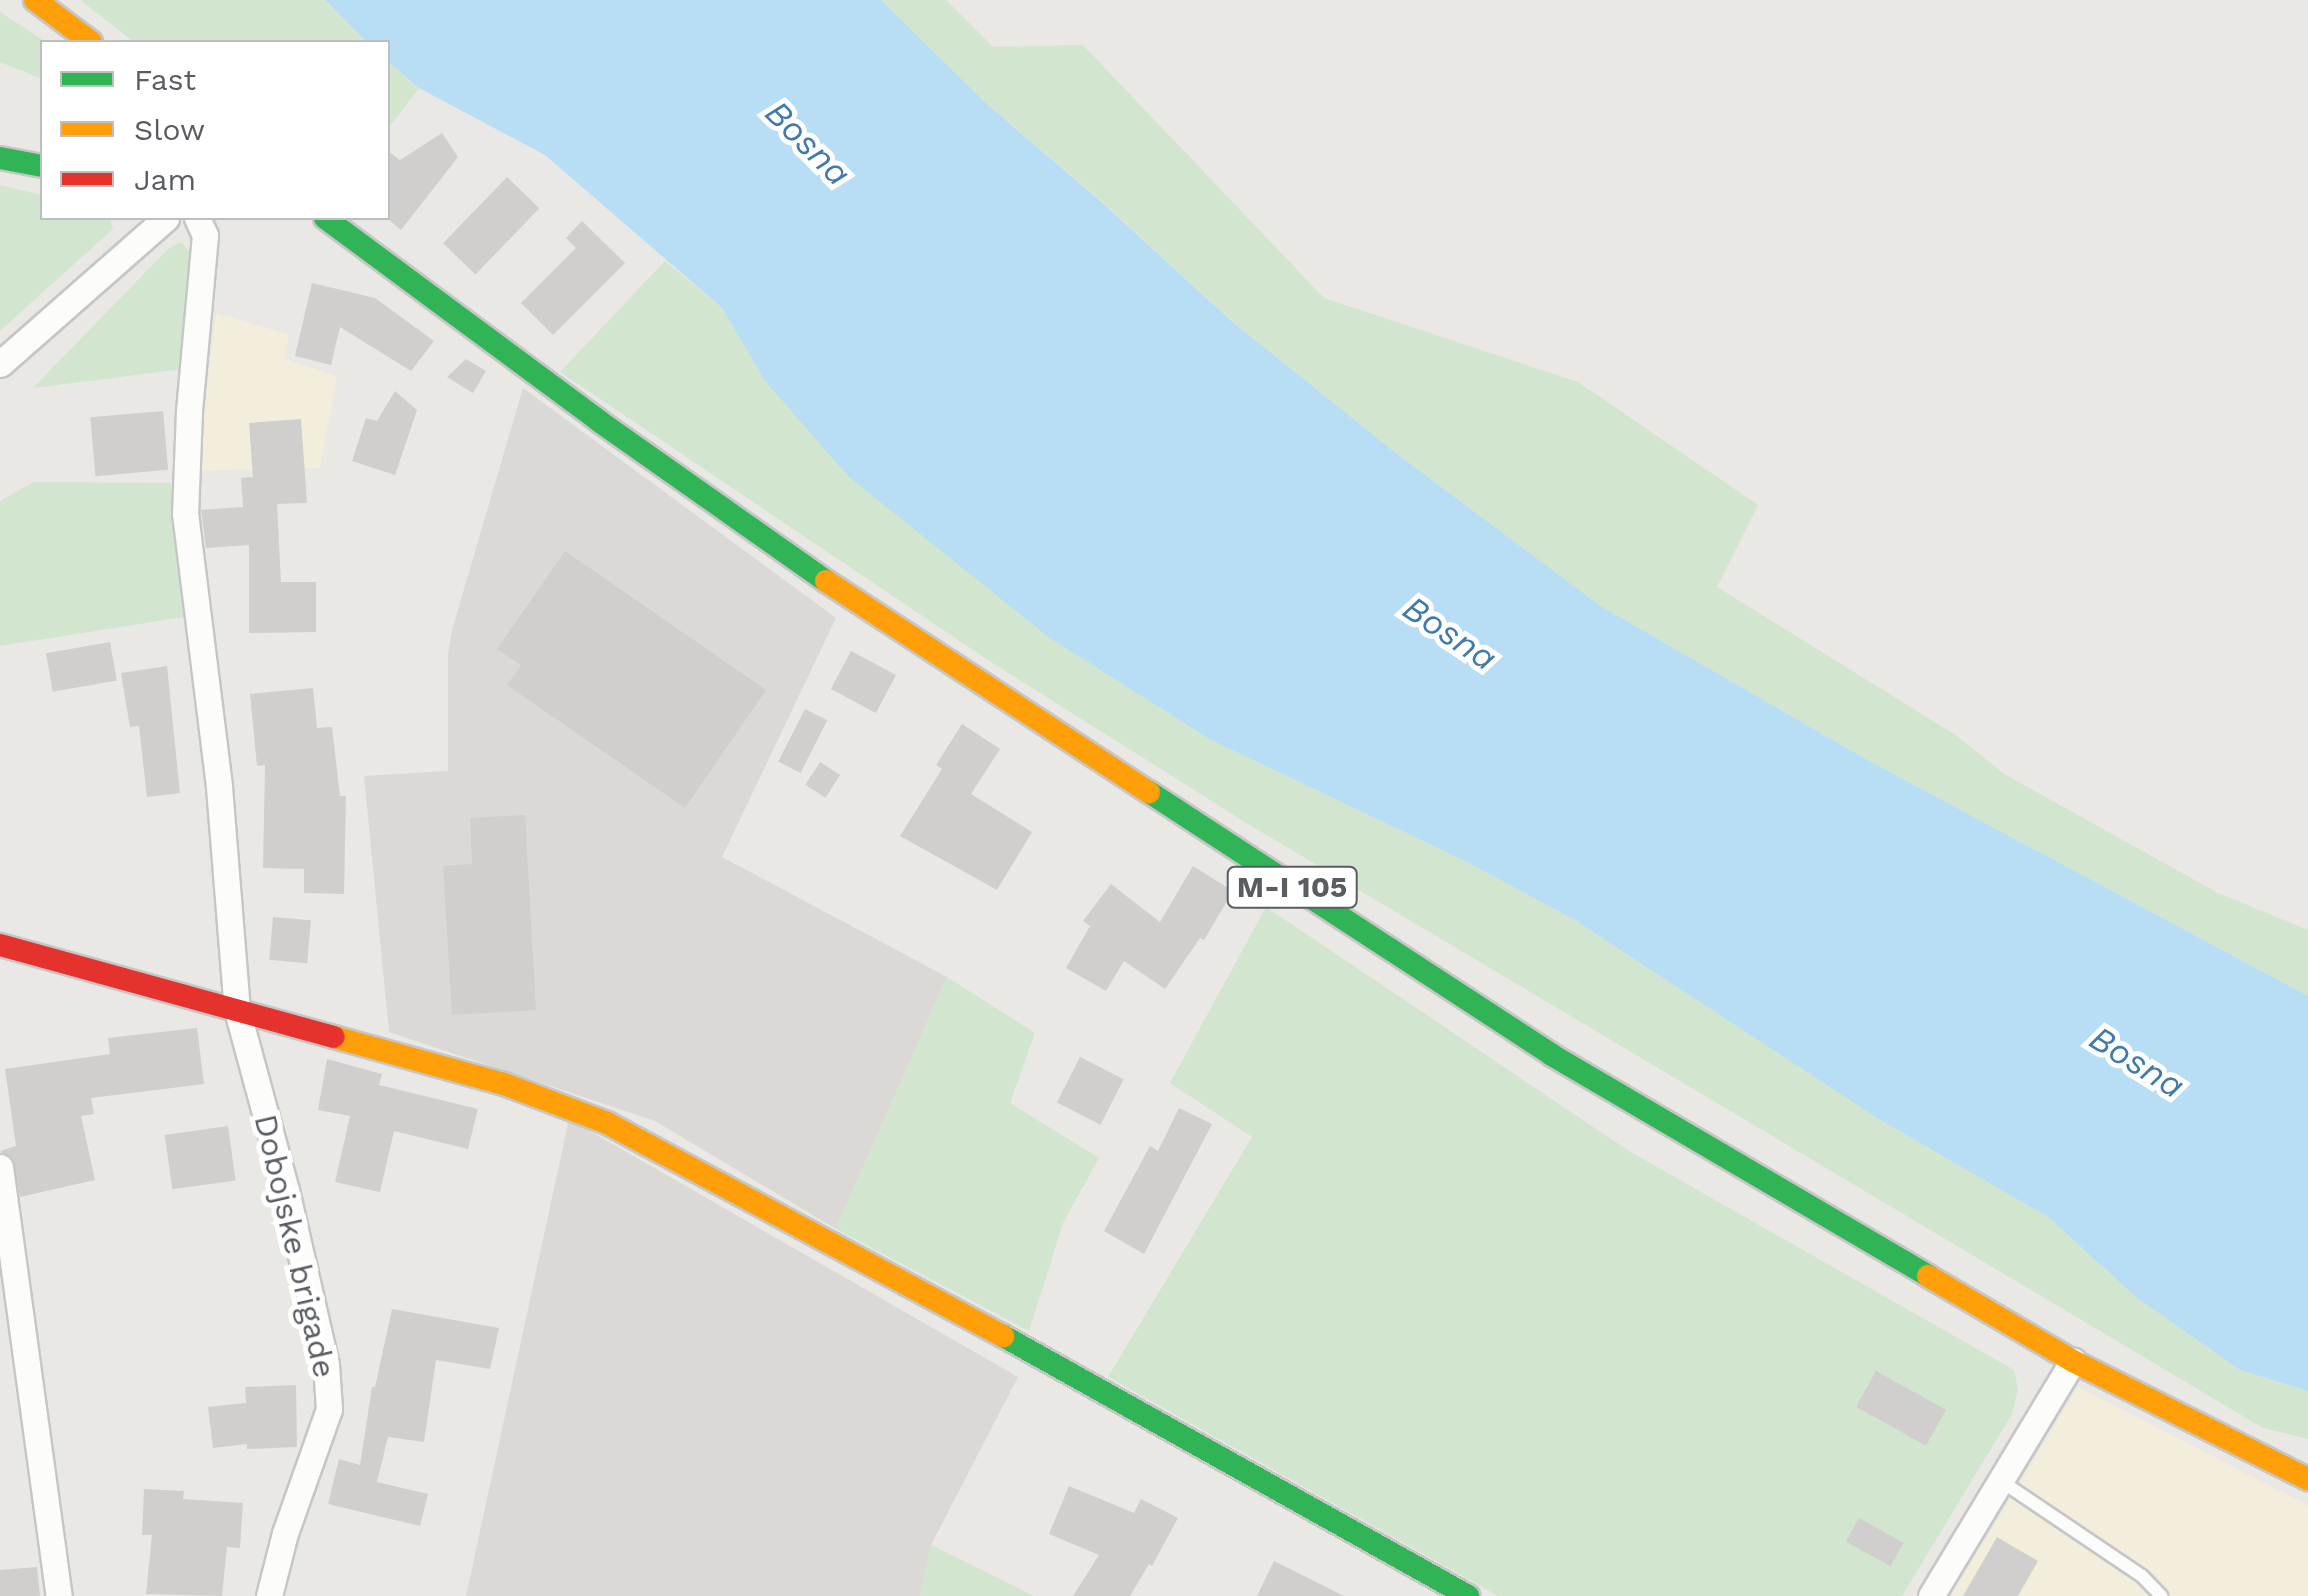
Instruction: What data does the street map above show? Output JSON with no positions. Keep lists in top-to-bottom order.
{
  "streets": {
    "main road": ["M-I 105"],
    "street": ["Dobojske brigade"]
  },
  "water": ["Bosna"],
  "legend": ["Fast", "Slow", "Jam"]
}
